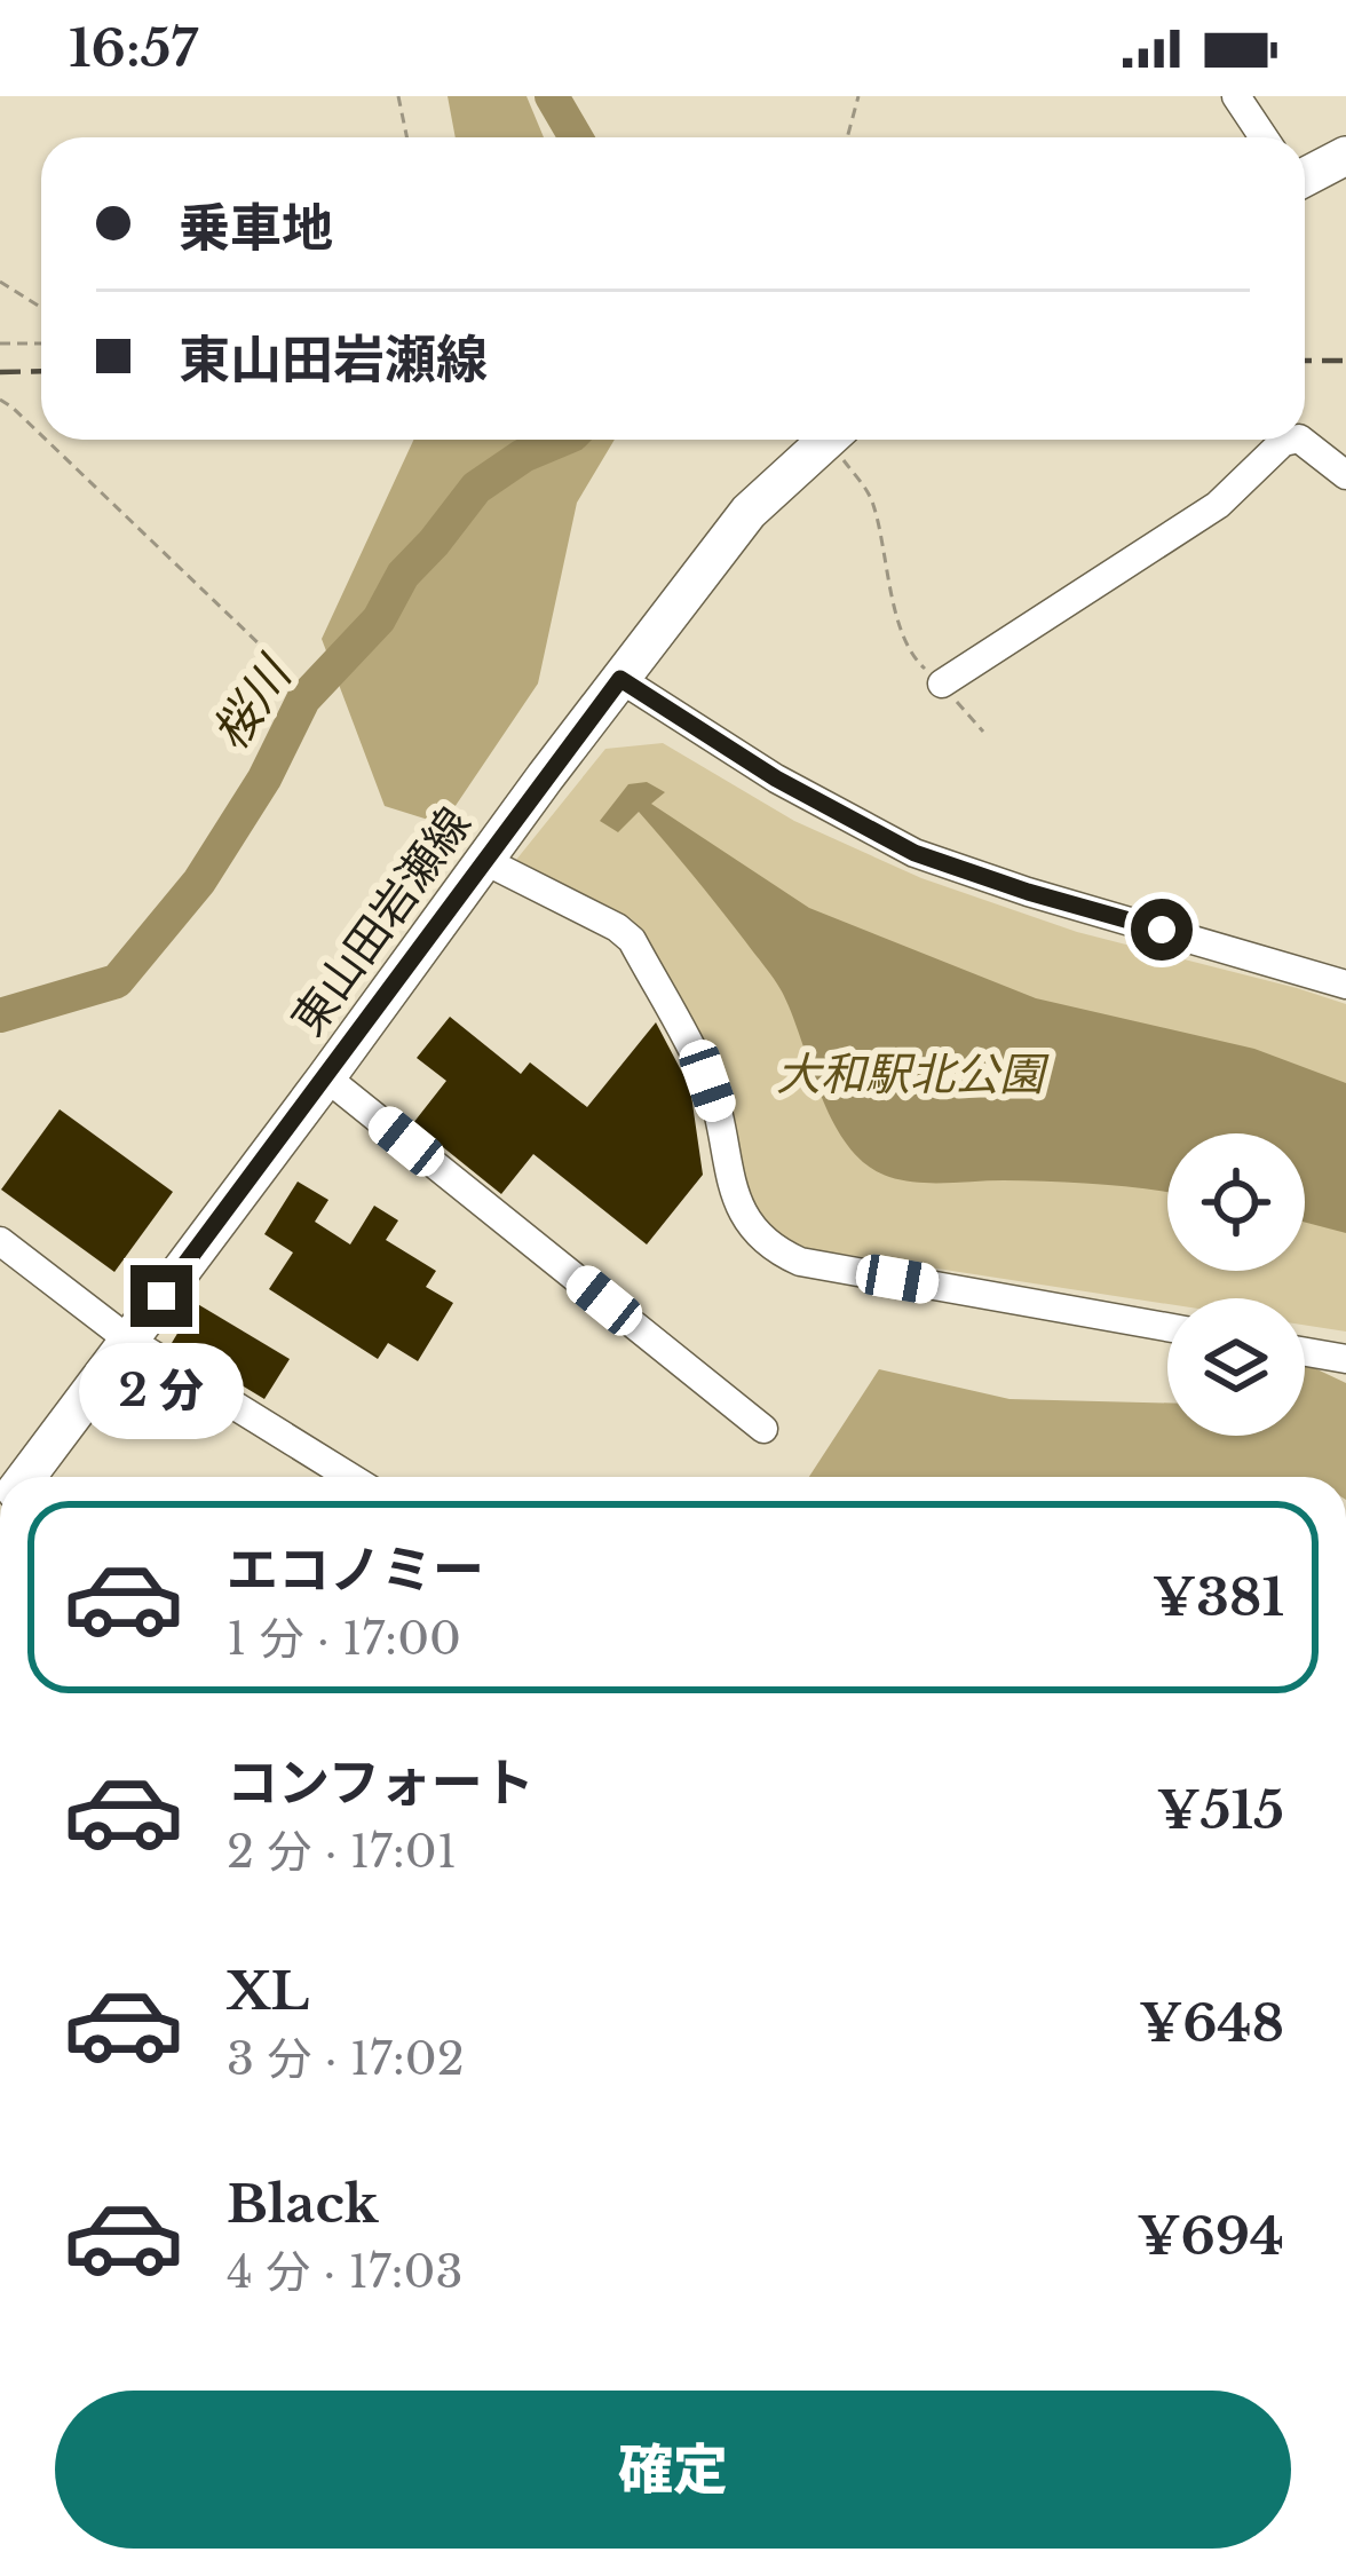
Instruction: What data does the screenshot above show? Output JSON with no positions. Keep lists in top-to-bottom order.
{
  "streets": {
    "main road": ["東山田岩瀬線"]
  },
  "water": ["桜川"],
  "parks": ["大和駅北公園"],
  "page": {
    "status": "16:57",
    "banner": ["乗車地", "東山田岩瀬線"],
    "bubble": "2 分",
    "list": [
      {
        "name": "エコノミー",
        "note": "1 分 · 17:00",
        "value": "¥381"
      },
      {
        "name": "コンフォート",
        "note": "2 分 · 17:01",
        "value": "¥515"
      },
      {
        "name": "XL",
        "note": "3 分 · 17:02",
        "value": "¥648"
      },
      {
        "name": "Black",
        "note": "4 分 · 17:03",
        "value": "¥694"
      }
    ],
    "buttons": "確定"
  }
}
